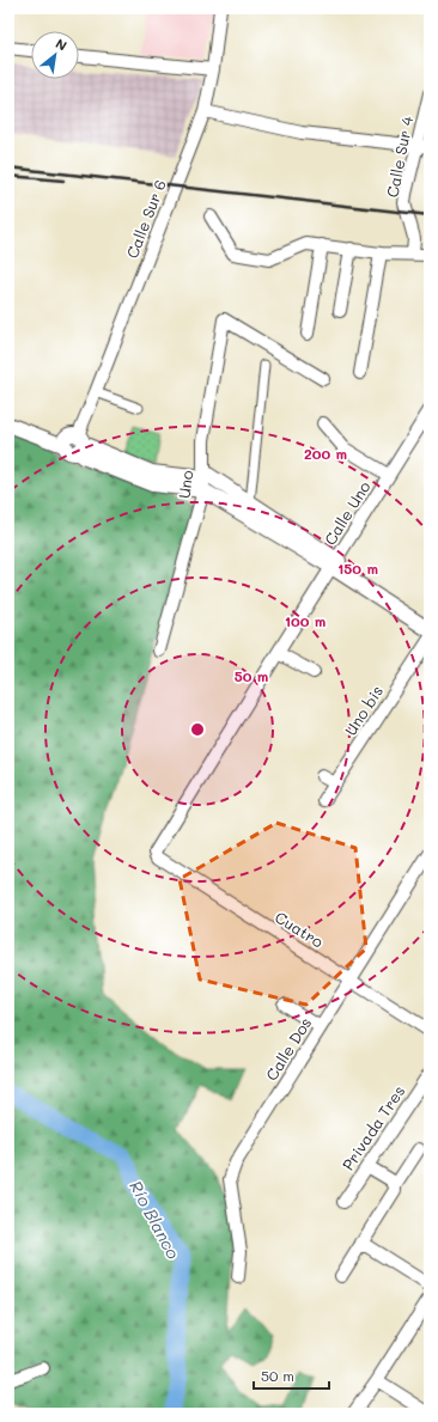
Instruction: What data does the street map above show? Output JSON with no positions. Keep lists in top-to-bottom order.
{
  "streets": {
    "street": [
      "Calle Sur 4",
      "Calle Sur 6",
      "Uno",
      "Calle Uno",
      "Uno bis",
      "Cuatro",
      "Calle Dos",
      "Privada Tres"
    ]
  },
  "crossings": [
    ["Calle Uno", "Cuatro"],
    ["Cuatro", "Calle Dos"]
  ],
  "water": ["Río Blanco"],
  "scale_bar": "50 m",
  "north": "top right",
  "rings": [
    "200 m",
    "150 m",
    "100 m",
    "50 m"
  ]
}
